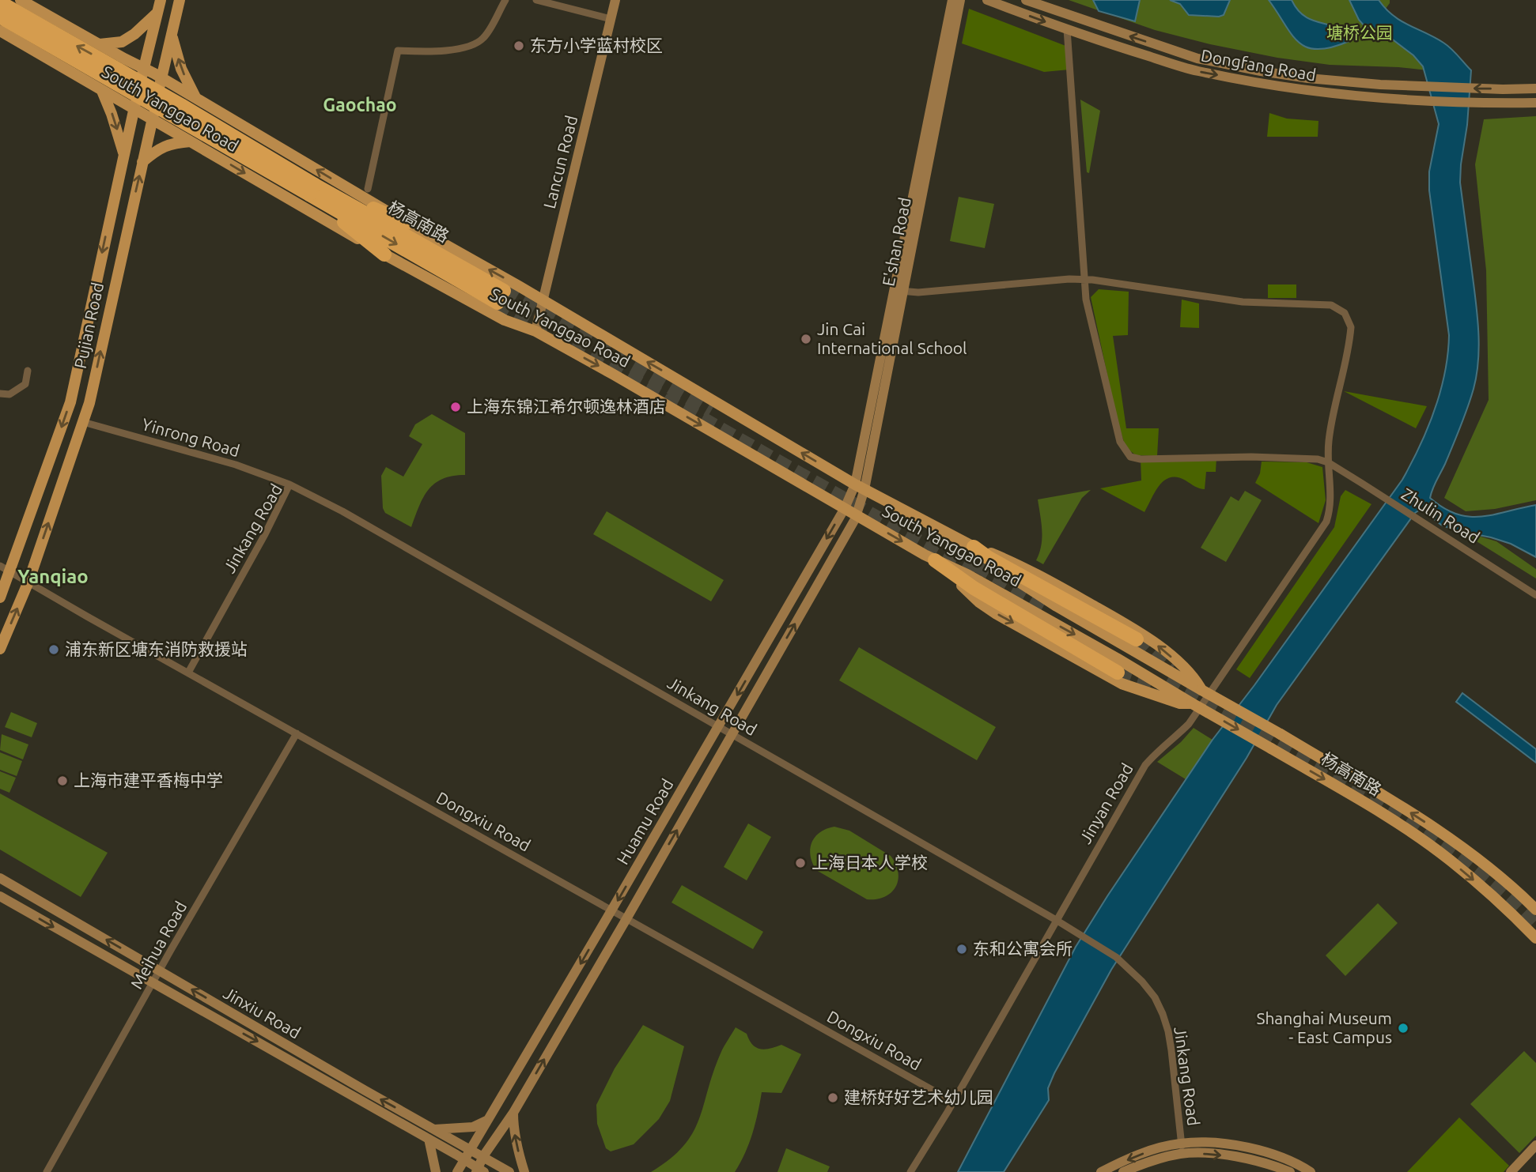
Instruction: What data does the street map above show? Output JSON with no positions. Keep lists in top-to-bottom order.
{
  "streets": {
    "highway": ["South Yanggao Road", "杨高南路"],
    "main road": [
      "Dongfang Road",
      "Lancun Road",
      "E'shan Road",
      "Pujian Road",
      "Huamu Road",
      "Jinxiu Road"
    ],
    "street": [
      "Yinrong Road",
      "Zhulin Road",
      "Jinkang Road",
      "Jinyan Road",
      "Dongxiu Road",
      "Meihua Road"
    ]
  },
  "crossings": [
    ["South Yanggao Road", "Lancun Road"],
    ["South Yanggao Road", "杨高南路"],
    ["South Yanggao Road", "E'shan Road"],
    ["South Yanggao Road", "Pujian Road"],
    ["South Yanggao Road", "Huamu Road"],
    ["E'shan Road", "Huamu Road"],
    ["Pujian Road", "Yinrong Road"],
    ["Pujian Road", "Dongxiu Road"],
    ["Yinrong Road", "Jinkang Road"],
    ["Zhulin Road", "Jinyan Road"],
    ["Jinkang Road", "Jinyan Road"],
    ["Jinkang Road", "Dongxiu Road"],
    ["Jinkang Road", "Huamu Road"],
    ["Jinyan Road", "Dongxiu Road"],
    ["Dongxiu Road", "Huamu Road"],
    ["Dongxiu Road", "Meihua Road"],
    ["Huamu Road", "Jinxiu Road"],
    ["Meihua Road", "Jinxiu Road"]
  ],
  "districts": ["Gaochao", "Yanqiao"],
  "parks": ["塘桥公园"],
  "places": [
    "东方小学蓝村校区",
    "Jin Cai International School",
    "上海东锦江希尔顿逸林酒店",
    "浦东新区塘东消防救援站",
    "上海市建平香梅中学",
    "上海日本人学校",
    "东和公寓会所",
    "Shanghai Museum - East Campus",
    "建桥好好艺术幼儿园"
  ]
}
